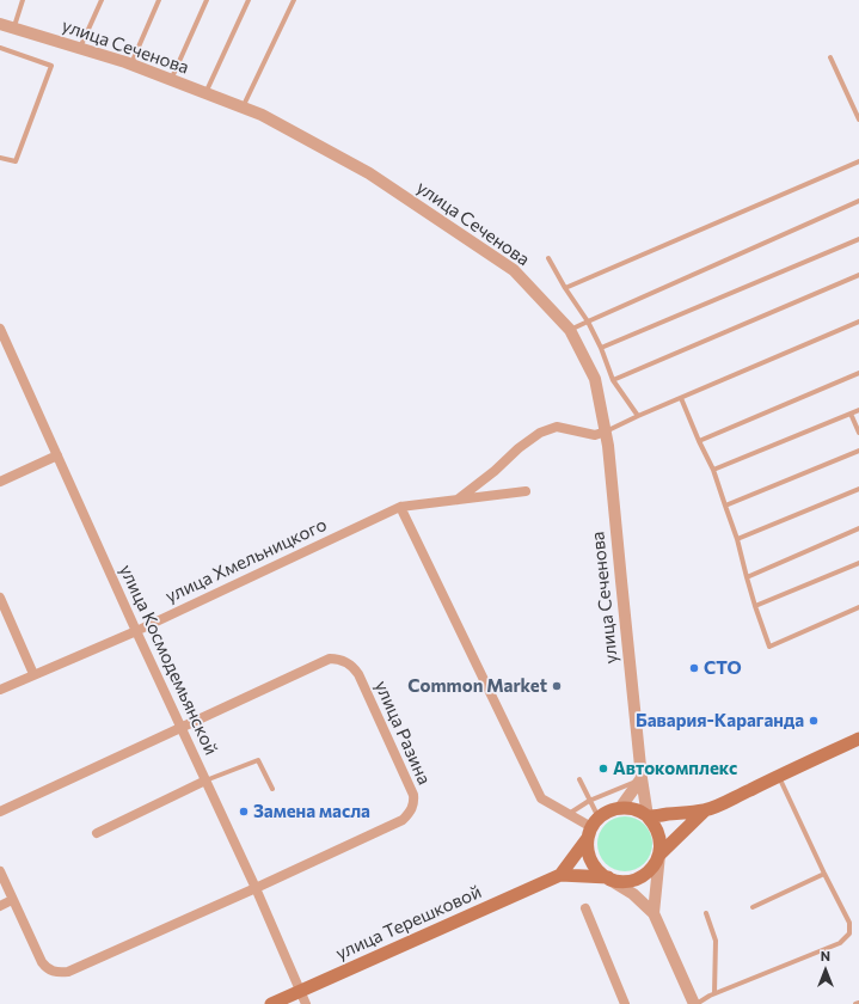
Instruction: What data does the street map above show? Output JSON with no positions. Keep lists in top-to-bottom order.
{
  "streets": {
    "main road": ["улица Терешковой"],
    "street": [
      "улица Сеченова",
      "улица Хмельницкого",
      "улица Космодемьянской",
      "улица Разина"
    ]
  },
  "crossings": [
    ["улица Сеченова", "улица Терешковой"],
    ["улица Хмельницкого", "улица Космодемьянской"],
    ["улица Космодемьянской", "улица Разина"],
    ["улица Космодемьянской", "улица Терешковой"]
  ],
  "places": [
    "СТО",
    "Common Market",
    "Бавария-Караганда",
    "Автокомплекс",
    "Замена масла"
  ],
  "north": "top"
}
